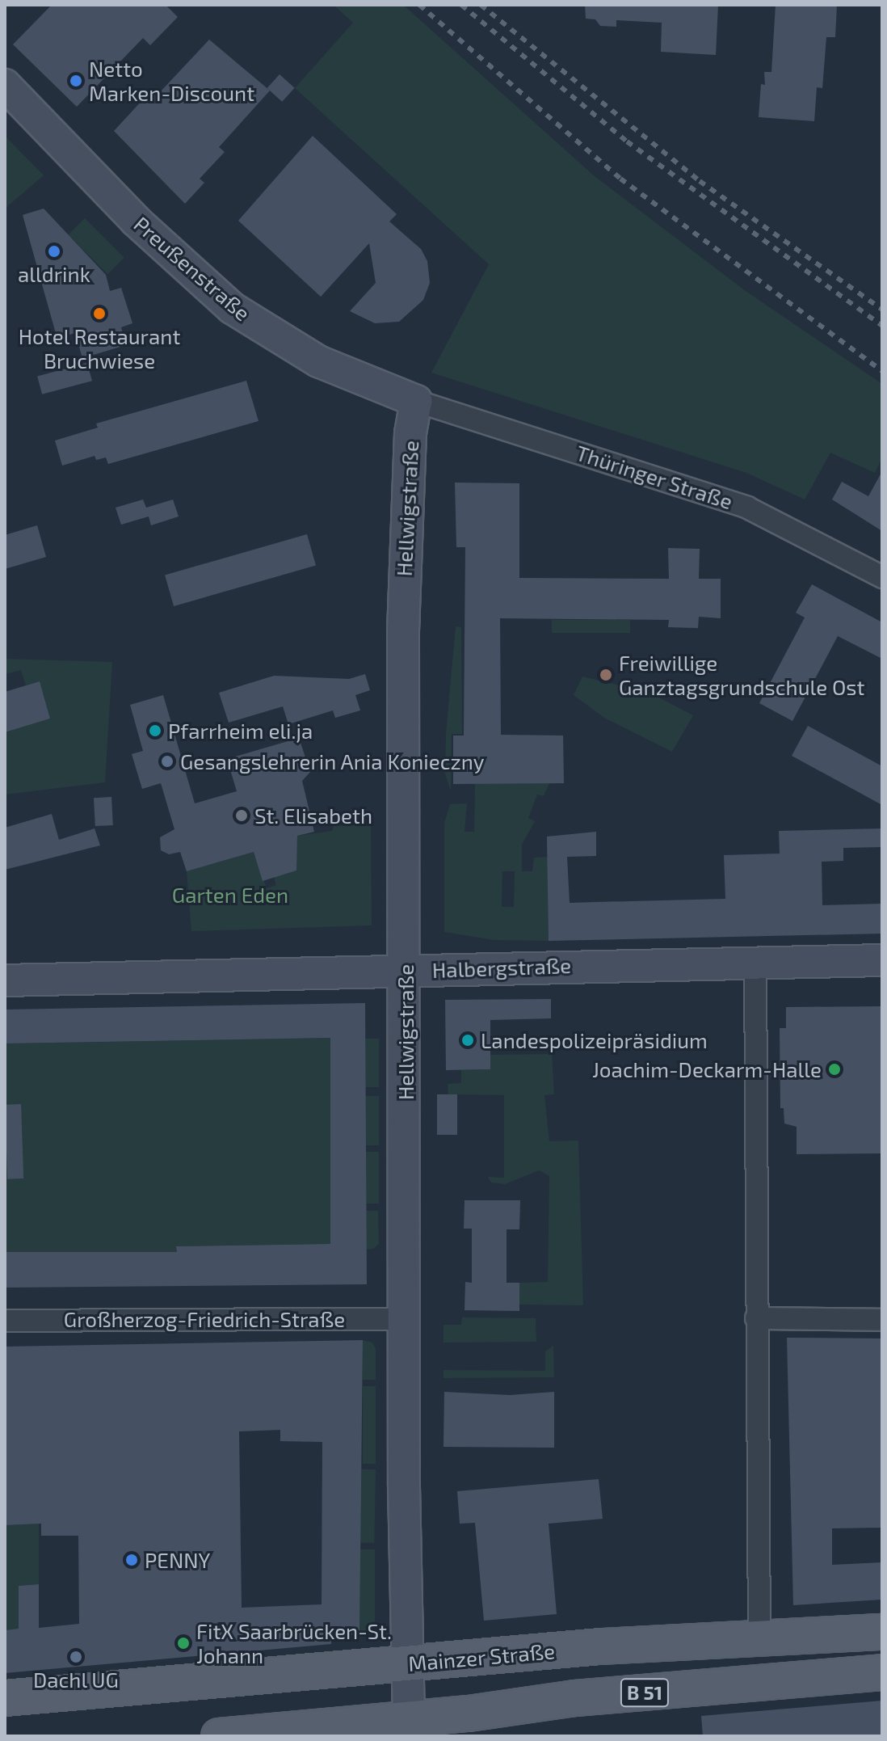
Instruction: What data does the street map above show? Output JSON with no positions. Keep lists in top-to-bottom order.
{
  "streets": {
    "main road": ["Mainzer Straße", "B 51"],
    "street": [
      "Preußenstraße",
      "Thüringer Straße",
      "Hellwigstraße",
      "Halbergstraße",
      "Großherzog-Friedrich-Straße"
    ]
  },
  "crossings": [
    ["Preußenstraße", "Thüringer Straße"],
    ["Preußenstraße", "Hellwigstraße"],
    ["Thüringer Straße", "Hellwigstraße"],
    ["Hellwigstraße", "Halbergstraße"],
    ["Hellwigstraße", "Großherzog-Friedrich-Straße"],
    ["Hellwigstraße", "Mainzer Straße"],
    ["Hellwigstraße", "B 51"]
  ],
  "parks": ["Garten Eden"],
  "places": [
    "Netto Marken-Discount",
    "alldrink",
    "Hotel Restaurant Bruchwiese",
    "Freiwillige Ganztagsgrundschule Ost",
    "Pfarrheim eli.ja",
    "Gesangslehrerin Ania Konieczny",
    "St. Elisabeth",
    "Landespolizeipräsidium",
    "Joachim-Deckarm-Halle",
    "PENNY",
    "FitX Saarbrücken-St. Johann",
    "Dachl UG"
  ]
}
